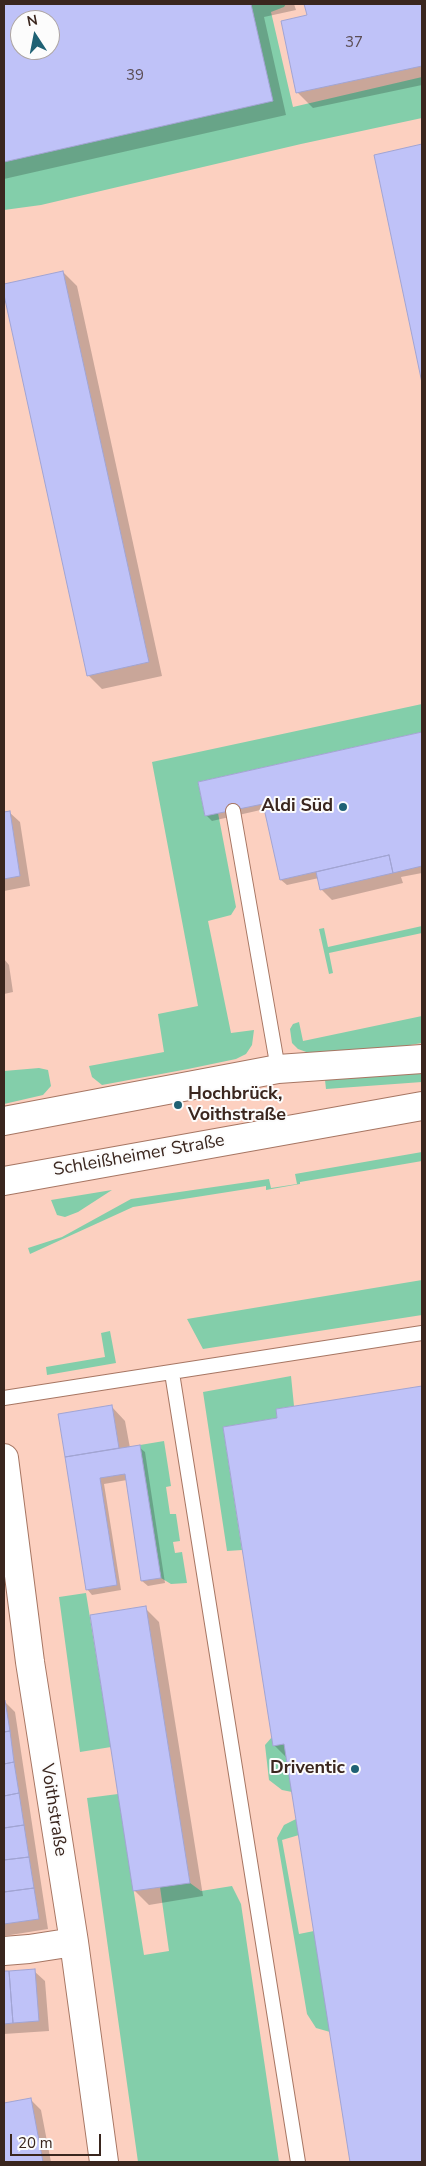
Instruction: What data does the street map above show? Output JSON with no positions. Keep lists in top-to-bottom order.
{
  "streets": {
    "street": ["Schleißheimer Straße", "Voithstraße"]
  },
  "places": ["Aldi Süd", "Hochbrück, Voithstraße", "Driventic"],
  "house_numbers": ["37", "39"],
  "scale_bar": "20 m",
  "north": "top"
}
